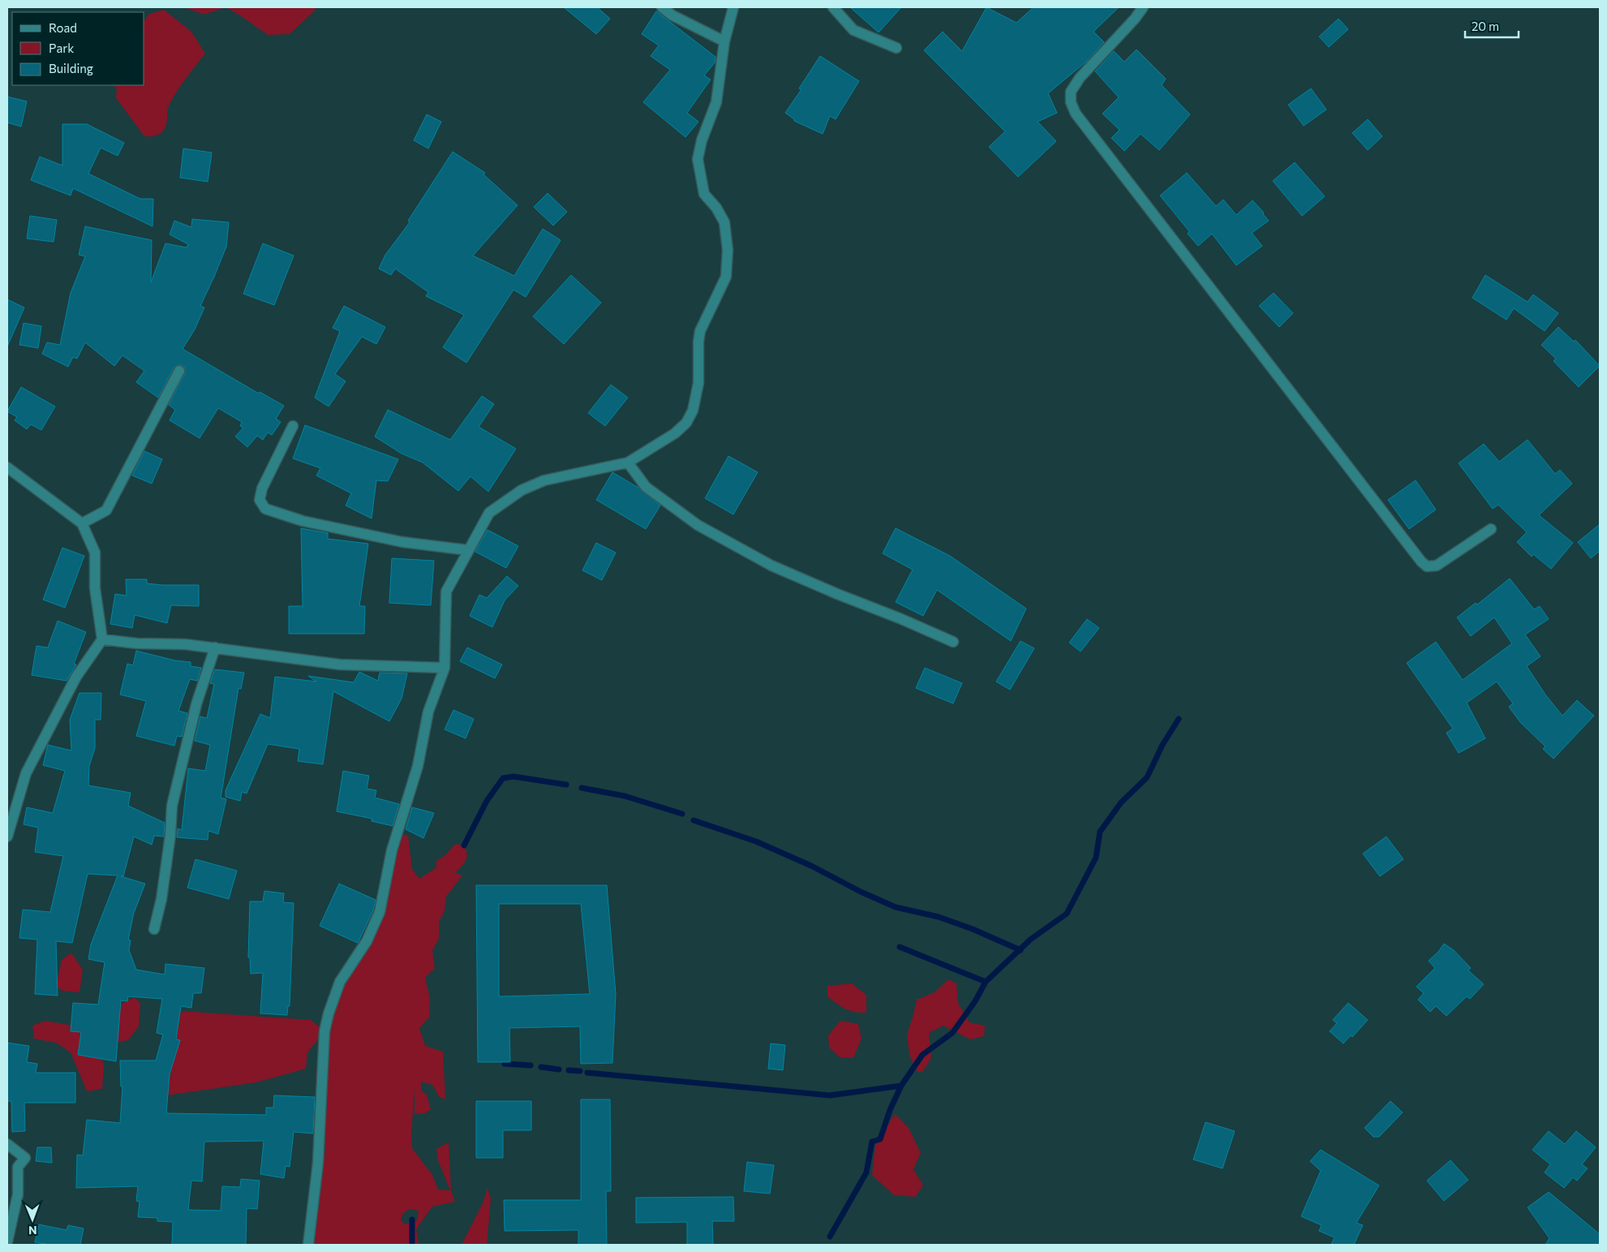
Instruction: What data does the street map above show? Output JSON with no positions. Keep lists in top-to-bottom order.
{
  "legend": ["Road", "Park", "Building"],
  "scale_bar": "20 m",
  "north": "bottom"
}
